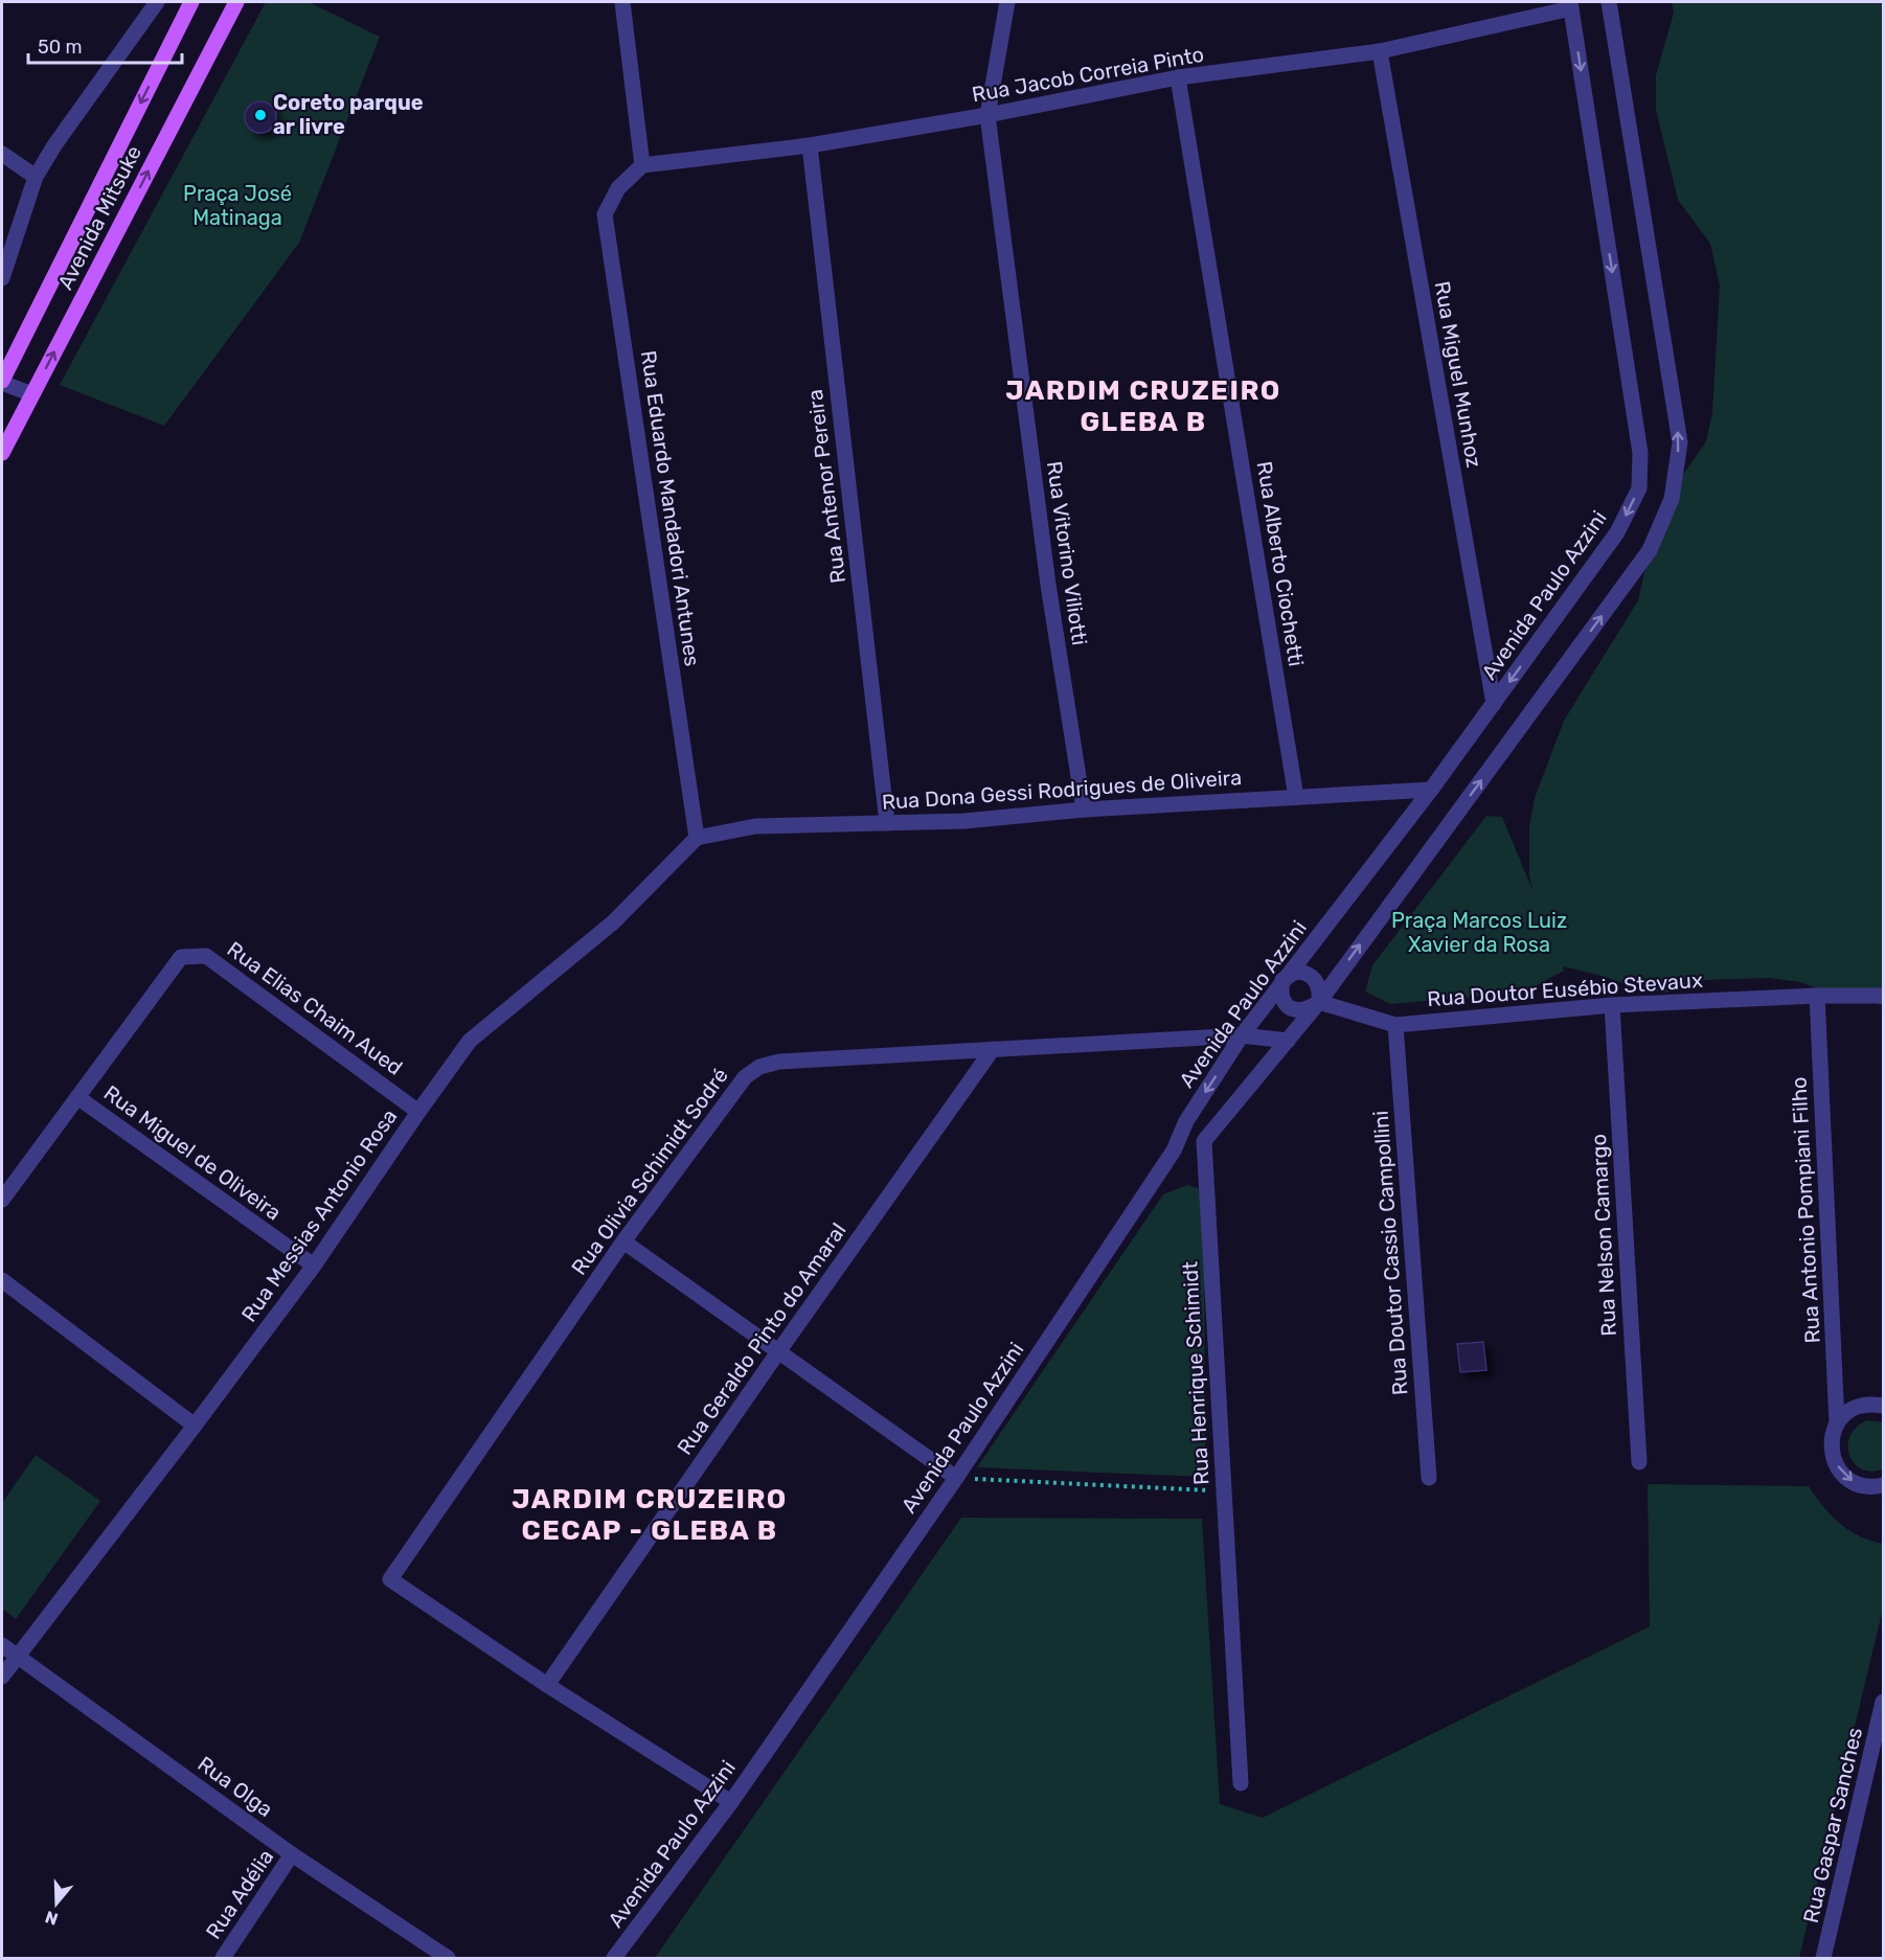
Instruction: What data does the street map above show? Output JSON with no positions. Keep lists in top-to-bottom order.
{
  "streets": {
    "main road": ["Avenida Mitsuke"],
    "street": [
      "Rua Jacob Correia Pinto",
      "Rua Miguel Munhoz",
      "Rua Antenor Pereira",
      "Rua Eduardo Mandadori Antunes",
      "Rua Vitorino Viliotti",
      "Rua Alberto Ciochetti",
      "Avenida Paulo Azzini",
      "Rua Dona Gessi Rodrigues de Oliveira",
      "Rua Doutor Eusébio Stevaux",
      "Rua Elias Chaim Aued",
      "Rua Miguel de Oliveira",
      "Rua Olivia Schimidt Sodré",
      "Rua Antonio Pompiani Filho",
      "Rua Messias Antonio Rosa",
      "Rua Nelson Camargo",
      "Rua Doutor Cassio Campollini",
      "Rua Geraldo Pinto do Amaral",
      "Rua Henrique Schimidt",
      "Rua Olga",
      "Rua Gaspar Sanches",
      "Rua Adélia"
    ]
  },
  "crossings": [
    ["Rua Jacob Correia Pinto", "Rua Miguel Munhoz"],
    ["Rua Jacob Correia Pinto", "Rua Antenor Pereira"],
    ["Rua Jacob Correia Pinto", "Rua Eduardo Mandadori Antunes"],
    ["Rua Jacob Correia Pinto", "Rua Vitorino Viliotti"],
    ["Rua Jacob Correia Pinto", "Rua Alberto Ciochetti"],
    ["Rua Jacob Correia Pinto", "Avenida Paulo Azzini"],
    ["Rua Miguel Munhoz", "Avenida Paulo Azzini"],
    ["Rua Antenor Pereira", "Rua Dona Gessi Rodrigues de Oliveira"],
    ["Rua Eduardo Mandadori Antunes", "Rua Dona Gessi Rodrigues de Oliveira"],
    ["Rua Eduardo Mandadori Antunes", "Rua Messias Antonio Rosa"],
    ["Rua Vitorino Viliotti", "Rua Dona Gessi Rodrigues de Oliveira"],
    ["Rua Alberto Ciochetti", "Rua Dona Gessi Rodrigues de Oliveira"],
    ["Avenida Paulo Azzini", "Rua Dona Gessi Rodrigues de Oliveira"],
    ["Avenida Paulo Azzini", "Rua Doutor Eusébio Stevaux"],
    ["Avenida Paulo Azzini", "Rua Olivia Schimidt Sodré"],
    ["Rua Dona Gessi Rodrigues de Oliveira", "Rua Messias Antonio Rosa"],
    ["Rua Doutor Eusébio Stevaux", "Rua Antonio Pompiani Filho"],
    ["Rua Doutor Eusébio Stevaux", "Rua Nelson Camargo"],
    ["Rua Doutor Eusébio Stevaux", "Rua Doutor Cassio Campollini"],
    ["Rua Elias Chaim Aued", "Rua Miguel de Oliveira"],
    ["Rua Elias Chaim Aued", "Rua Messias Antonio Rosa"],
    ["Rua Miguel de Oliveira", "Rua Messias Antonio Rosa"],
    ["Rua Olivia Schimidt Sodré", "Rua Geraldo Pinto do Amaral"],
    ["Rua Messias Antonio Rosa", "Rua Olga"],
    ["Rua Olga", "Rua Adélia"]
  ],
  "districts": ["JARDIM CRUZEIRO GLEBA B", "JARDIM CRUZEIRO CECAP - GLEBA B"],
  "parks": ["Praça José Matinaga", "Praça Marcos Luiz Xavier da Rosa"],
  "places": ["Coreto parque ar livre"],
  "scale_bar": "50 m",
  "north": "bottom"
}
